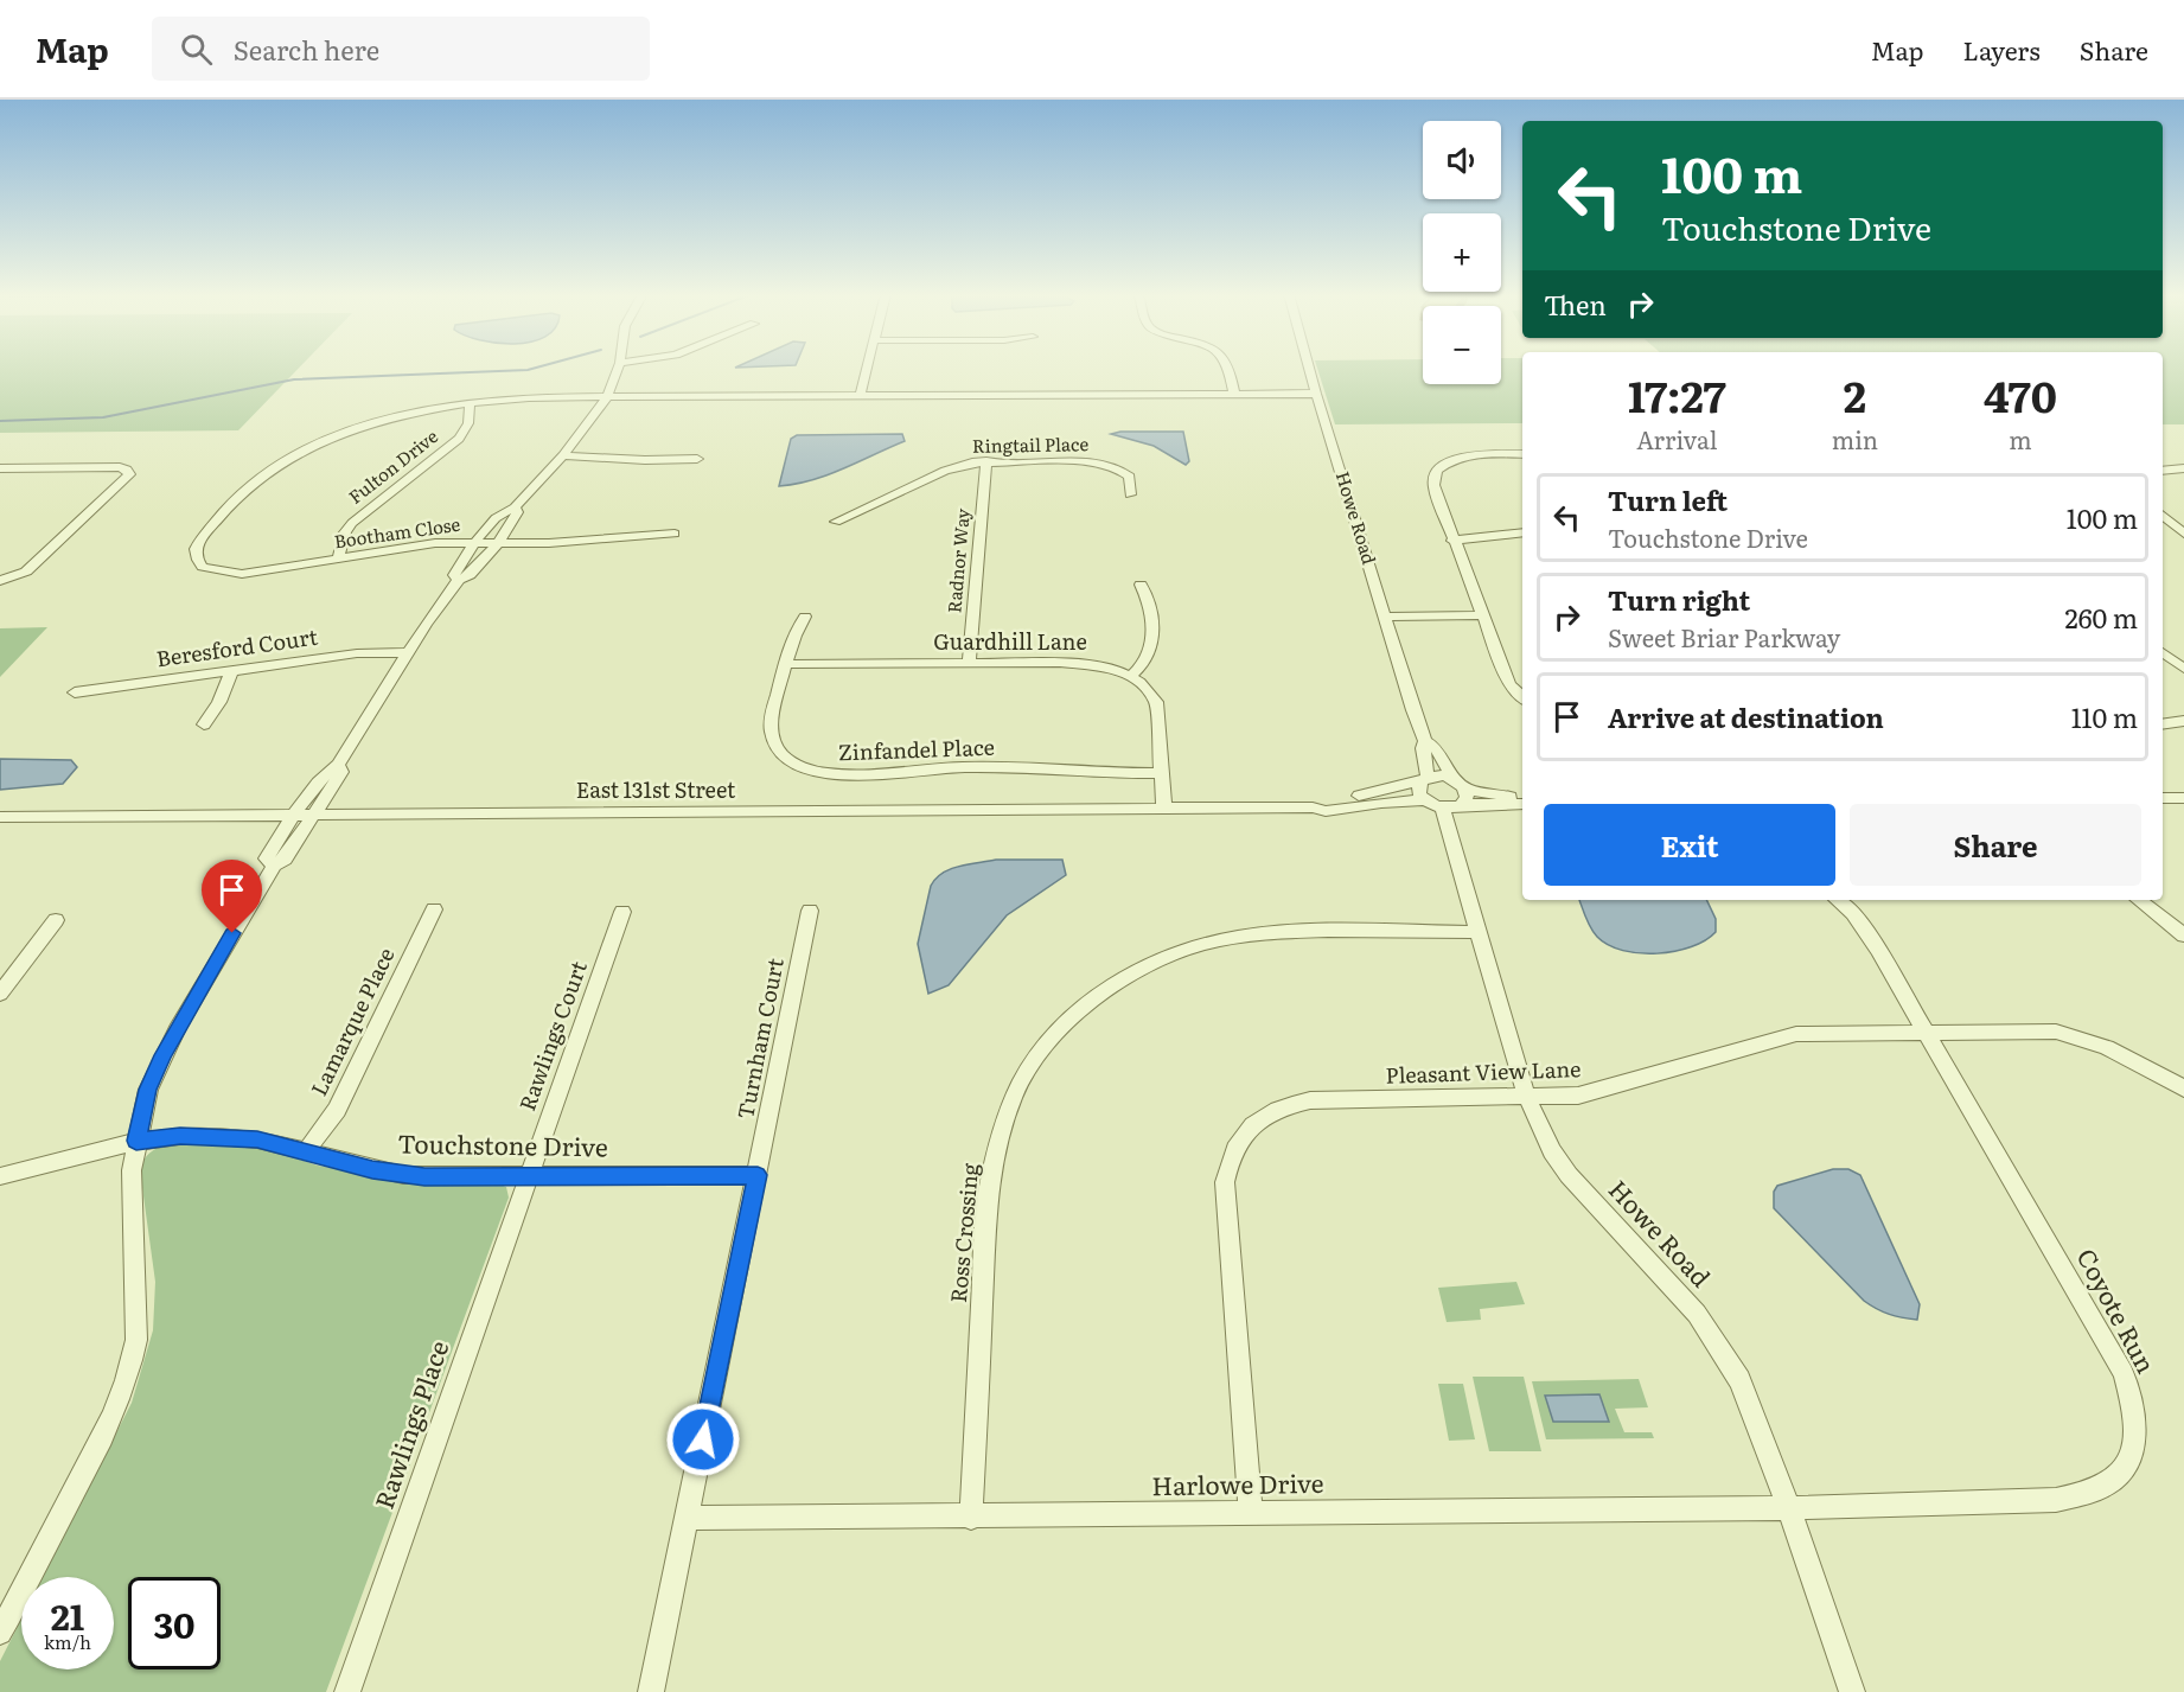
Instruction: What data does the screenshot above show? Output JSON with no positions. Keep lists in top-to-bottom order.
{
  "streets": {
    "street": [
      "Ringtail Place",
      "Fulton Drive",
      "Howe Road",
      "Bootham Close",
      "Radnor Way",
      "Guardhill Lane",
      "Beresford Court",
      "Zinfandel Place",
      "East 131st Street",
      "Lamarque Place",
      "Rawlings Court",
      "Turnham Court",
      "Pleasant View Lane",
      "Touchstone Drive",
      "Ross Crossing",
      "Coyote Run",
      "Rawlings Place",
      "Harlowe Drive"
    ]
  },
  "crossings": [
    ["Ringtail Place", "Radnor Way"],
    ["Fulton Drive", "Bootham Close"],
    ["Howe Road", "East 131st Street"],
    ["Howe Road", "Pleasant View Lane"],
    ["Howe Road", "Ross Crossing"],
    ["Howe Road", "Coyote Run"],
    ["Howe Road", "Harlowe Drive"],
    ["Radnor Way", "Guardhill Lane"],
    ["Guardhill Lane", "Zinfandel Place"],
    ["Guardhill Lane", "East 131st Street"],
    ["Lamarque Place", "Touchstone Drive"],
    ["Rawlings Court", "Touchstone Drive"],
    ["Rawlings Court", "Rawlings Place"],
    ["Turnham Court", "Touchstone Drive"],
    ["Turnham Court", "Harlowe Drive"],
    ["Pleasant View Lane", "Coyote Run"],
    ["Pleasant View Lane", "Harlowe Drive"],
    ["Touchstone Drive", "Rawlings Place"],
    ["Ross Crossing", "Harlowe Drive"],
    ["Coyote Run", "Harlowe Drive"]
  ],
  "page": {
    "header": "Map",
    "search": "Search here",
    "nav": ["Map", "Layers", "Share"],
    "map_buttons": ["+", "−"],
    "turn": ["100 m", "Touchstone Drive"],
    "then": "Then",
    "eta": [
      "17:27",
      "Arrival",
      "2",
      "min",
      "470",
      "m"
    ],
    "list": [
      {
        "name": "Turn left",
        "note": "Touchstone Drive",
        "value": "100 m"
      },
      {
        "name": "Turn right",
        "note": "Sweet Briar Parkway",
        "value": "260 m"
      },
      {
        "name": "Arrive at destination",
        "value": "110 m"
      }
    ],
    "buttons": ["Exit", "Share"],
    "speed": "21 km/h",
    "limit": "30"
  }
}
